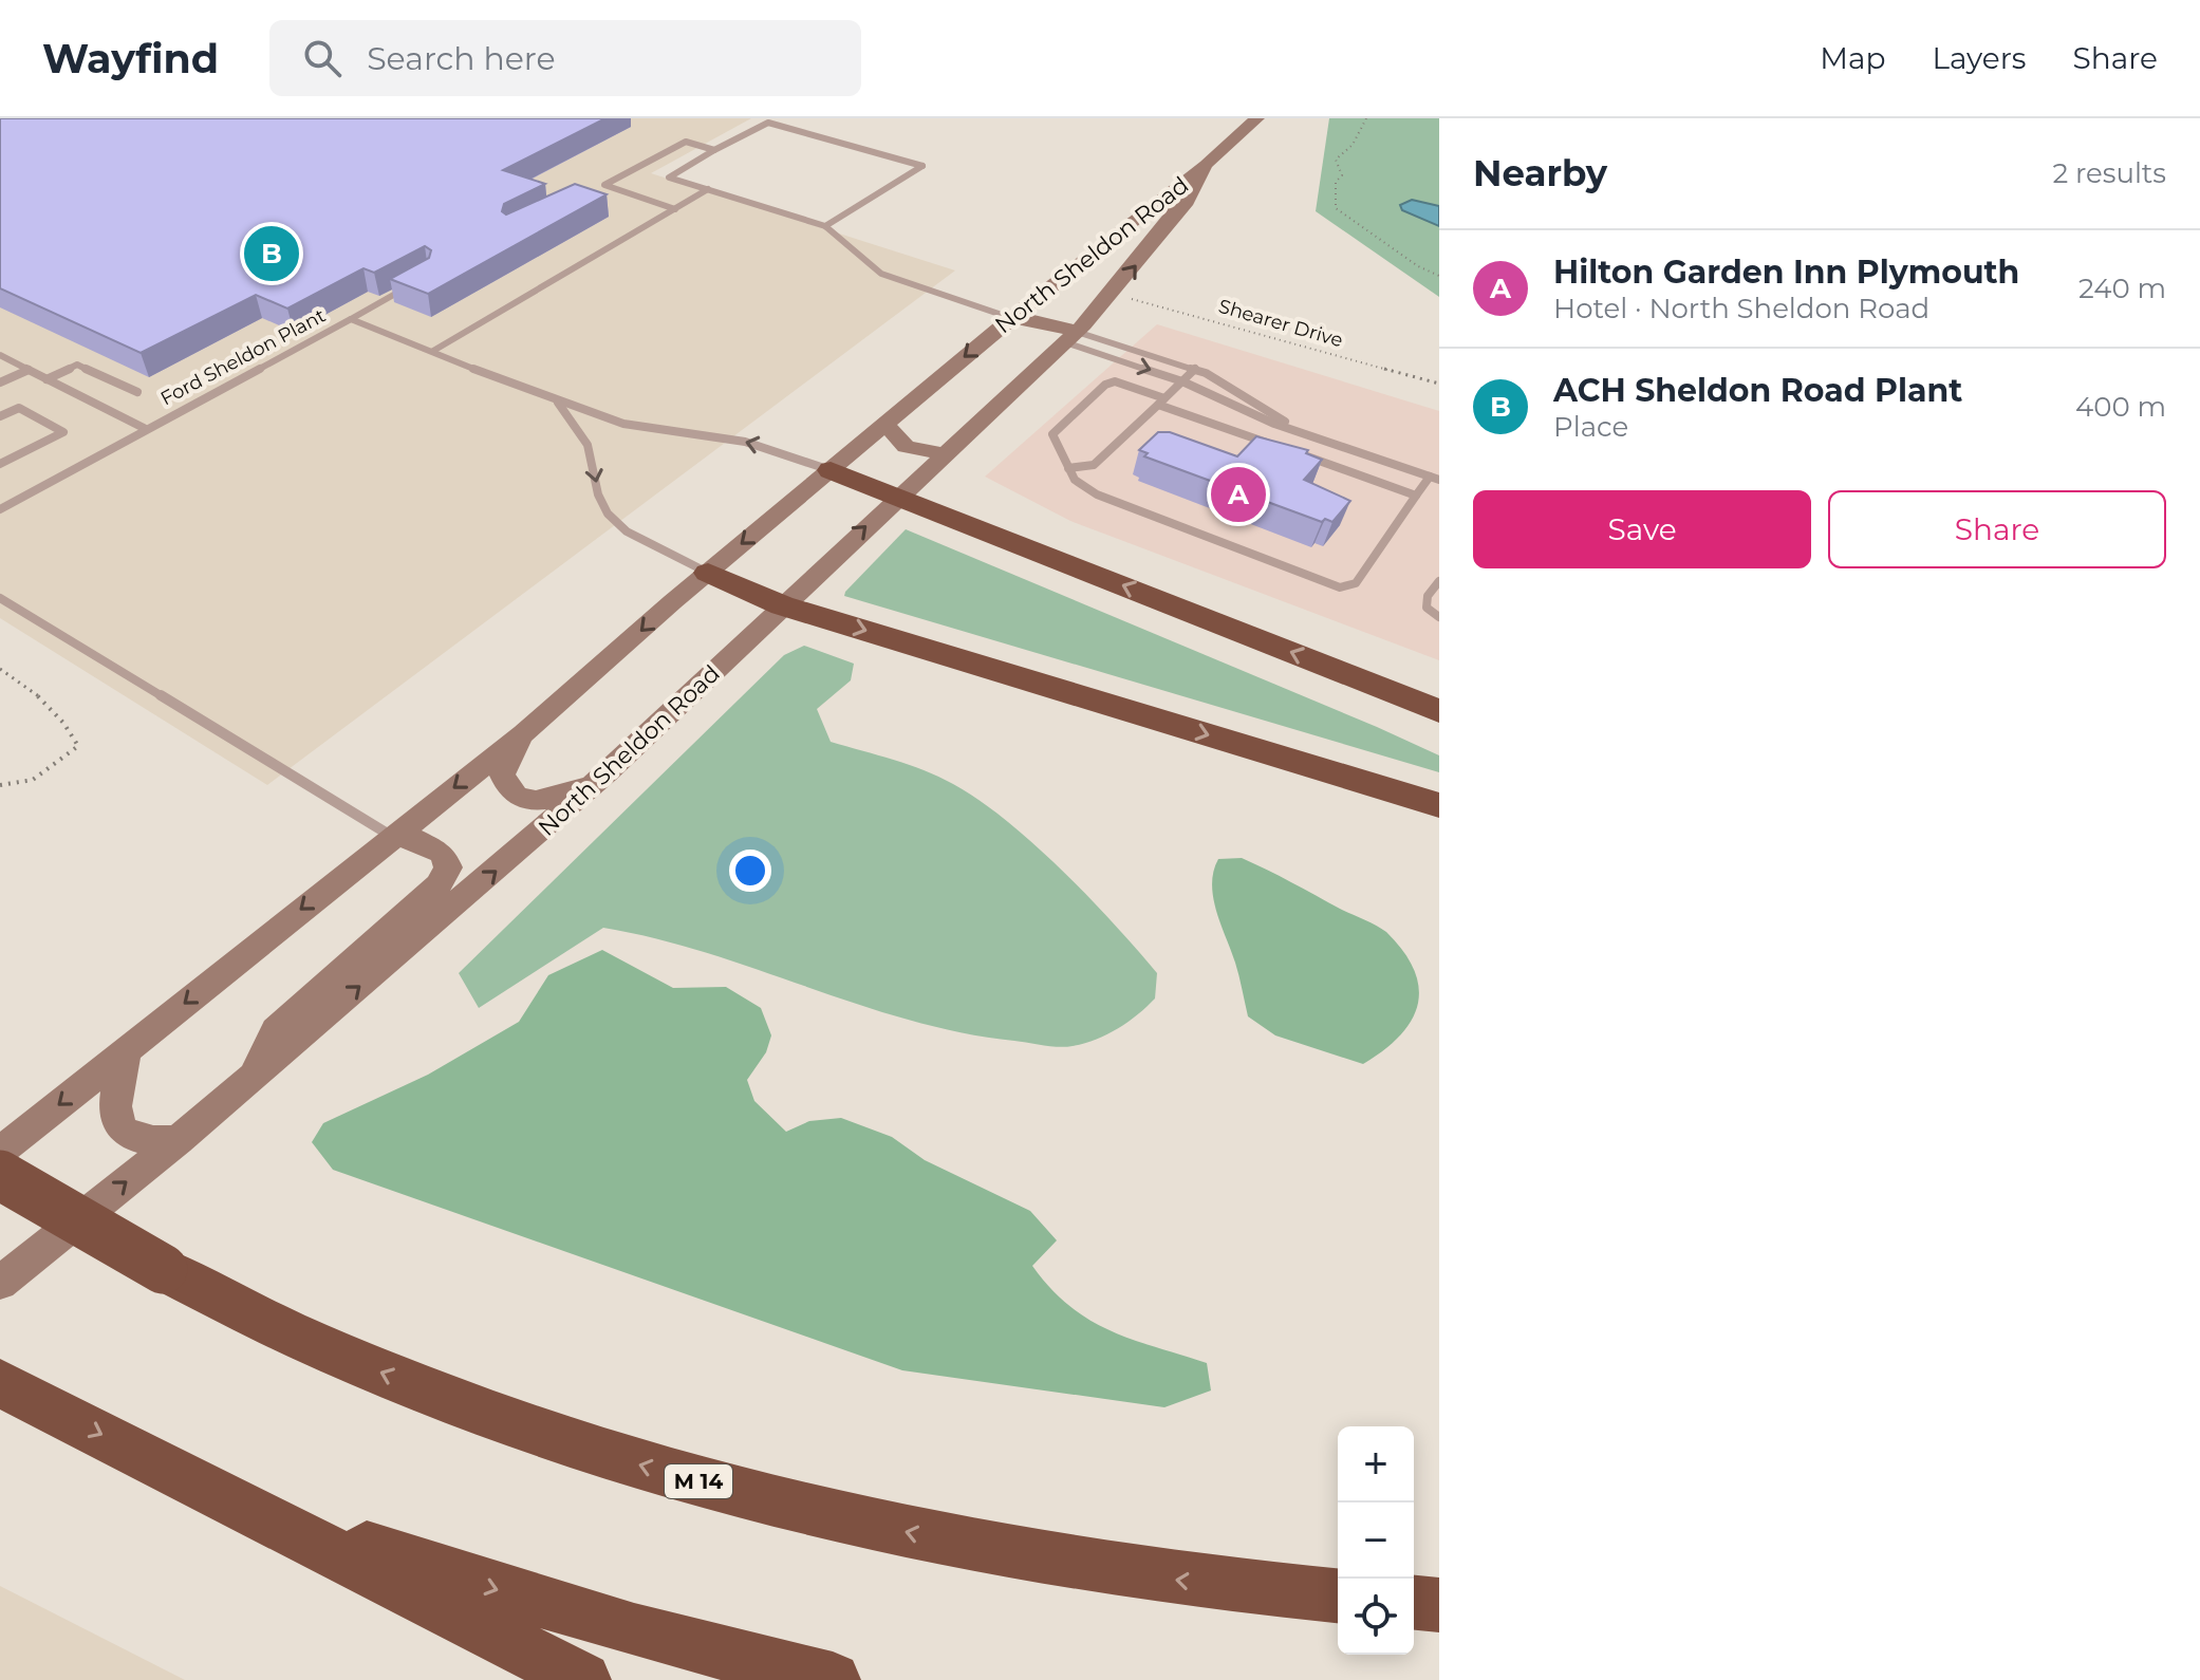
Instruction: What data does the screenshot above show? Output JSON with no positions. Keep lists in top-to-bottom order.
{
  "streets": {
    "highway": ["M 14"],
    "main road": ["North Sheldon Road"],
    "lane": ["Ford Sheldon Plant"],
    "path": ["Shearer Drive"]
  },
  "crossings": [
    ["North Sheldon Road", "Shearer Drive"],
    ["North Sheldon Road", "Ford Sheldon Plant"]
  ],
  "page": {
    "header": "Wayfind",
    "search": "Search here",
    "nav": ["Map", "Layers", "Share"],
    "heading": ["Nearby", "2 results"],
    "pins": ["B", "A"],
    "list": [
      {
        "mark": "A",
        "name": "Hilton Garden Inn Plymouth",
        "note": "Hotel · North Sheldon Road",
        "value": "240 m"
      },
      {
        "mark": "B",
        "name": "ACH Sheldon Road Plant",
        "note": "Place",
        "value": "400 m"
      }
    ],
    "buttons": ["Save", "Share"],
    "map_buttons": ["+", "−"]
  }
}
